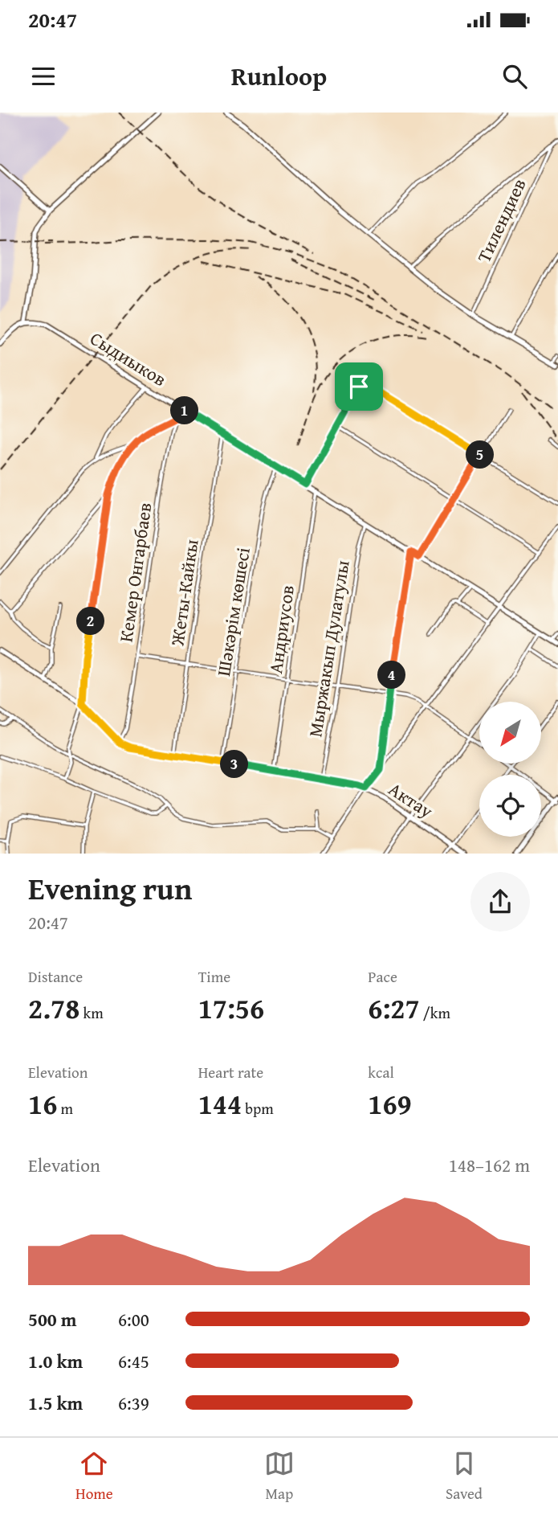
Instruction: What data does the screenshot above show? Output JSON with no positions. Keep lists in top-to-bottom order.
{
  "streets": {
    "street": [
      "Тилендиев",
      "Сыдиыков",
      "Кемер Онгарбаев",
      "Жеты-Кайкы",
      "Шәкәрім көшесі",
      "Андриусов",
      "Мыржакып Дулатулы",
      "Актау"
    ]
  },
  "crossings": [
    ["Сыдиыков", "Кемер Онгарбаев"],
    ["Сыдиыков", "Жеты-Кайкы"],
    ["Сыдиыков", "Шәкәрім көшесі"],
    ["Сыдиыков", "Андриусов"],
    ["Сыдиыков", "Мыржакып Дулатулы"],
    ["Кемер Онгарбаев", "Актау"],
    ["Жеты-Кайкы", "Актау"],
    ["Шәкәрім көшесі", "Актау"],
    ["Андриусов", "Актау"],
    ["Мыржакып Дулатулы", "Актау"]
  ],
  "north": "bottom left",
  "page": {
    "status": "20:47",
    "header": "Runloop",
    "pins": [
      "1",
      "5",
      "2",
      "4",
      "3"
    ],
    "heading": ["Evening run", "20:47"],
    "stats": [
      ["Distance", "2.78 km"],
      ["Time", "17:56"],
      ["Pace", "6:27 /km"],
      ["Elevation", "16 m"],
      ["Heart rate", "144 bpm"],
      ["kcal", "169"]
    ],
    "chart": ["Elevation", "148–162 m"],
    "list": [
      {
        "name": "500 m",
        "note": "6:00"
      },
      {
        "name": "1.0 km",
        "note": "6:45"
      },
      {
        "name": "1.5 km",
        "note": "6:39"
      }
    ],
    "tabs": ["Home", "Map", "Saved"]
  }
}
